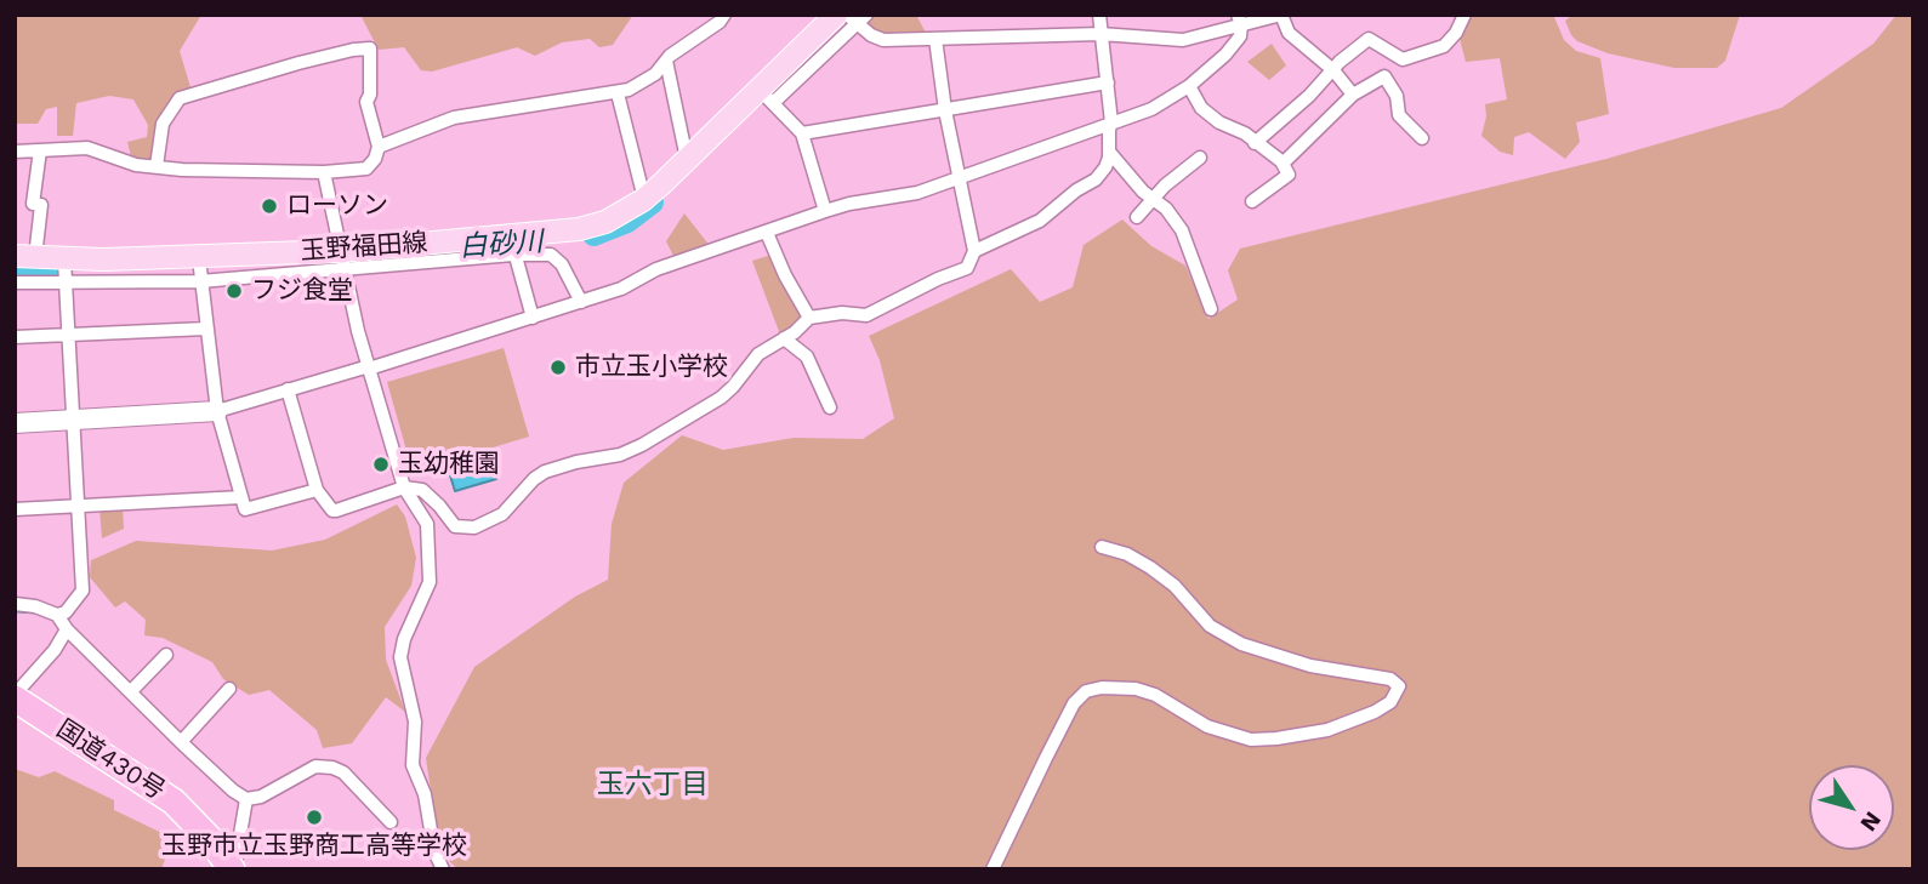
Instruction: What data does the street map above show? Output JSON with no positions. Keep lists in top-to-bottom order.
{
  "streets": {
    "highway": ["国道430号"],
    "main road": ["玉野福田線"]
  },
  "districts": ["玉六丁目"],
  "water": ["白砂川"],
  "places": [
    "ローソン",
    "フジ食堂",
    "市立玉小学校",
    "玉幼稚園",
    "玉野市立玉野商工高等学校"
  ],
  "north": "bottom right"
}
